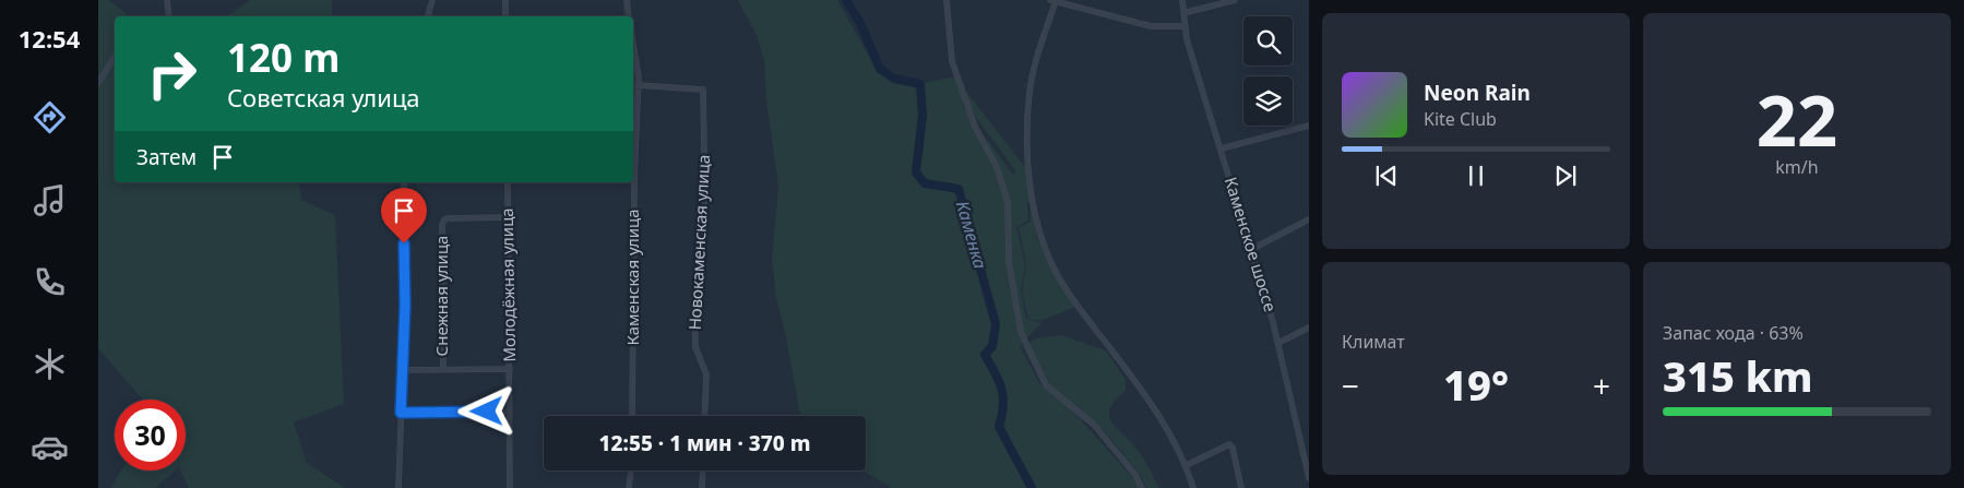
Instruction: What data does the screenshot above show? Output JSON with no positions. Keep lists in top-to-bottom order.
{
  "streets": {
    "street": [
      "Новокаменская улица",
      "Каменское шоссе",
      "Каменская улица",
      "Молодёжная улица",
      "Снежная улица"
    ]
  },
  "crossings": [
    ["Новокаменская улица", "Каменская улица"],
    ["Молодёжная улица", "Снежная улица"]
  ],
  "water": ["Каменка"],
  "page": {
    "tabs": "12:54",
    "tile": [
      ["22", "km/h"],
      "Климат",
      ["Запас хода · 63%", "315 km"]
    ],
    "turn": ["120 m", "Советская улица"],
    "song": ["Neon Rain", "Kite Club"],
    "then": "Затем",
    "heat": ["−", "19°", "+"],
    "limit": "30",
    "trip": "12:55 · 1 мин · 370 m"
  }
}
